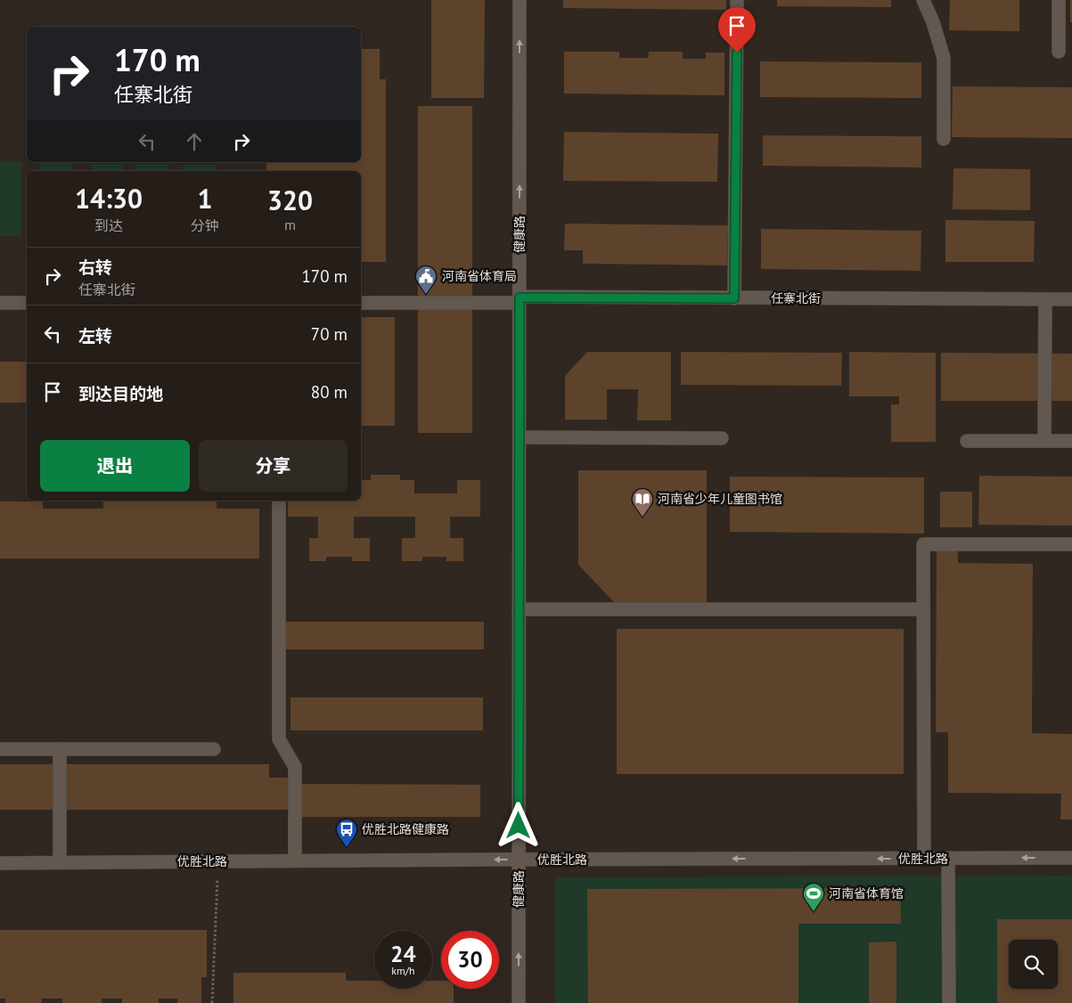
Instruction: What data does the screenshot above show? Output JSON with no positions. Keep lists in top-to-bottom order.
{
  "streets": {
    "street": ["健康路", "任寨北街", "优胜北路"]
  },
  "crossings": [
    ["健康路", "任寨北街"],
    ["健康路", "优胜北路"]
  ],
  "one_way": ["健康路", "优胜北路"],
  "places": {
    "public building": ["河南省体育局"],
    "library": ["河南省少年儿童图书馆"],
    "bus stop": ["优胜北路健康路"],
    "sports": ["河南省体育馆"]
  },
  "page": {
    "turn": ["170 m", "任寨北街"],
    "eta": [
      "14:30",
      "到达",
      "1",
      "分钟",
      "320",
      "m"
    ],
    "list": [
      {
        "name": "右转",
        "note": "任寨北街",
        "value": "170 m"
      },
      {
        "name": "左转",
        "value": "70 m"
      },
      {
        "name": "到达目的地",
        "value": "80 m"
      }
    ],
    "buttons": ["退出", "分享"],
    "speed": "24 km/h",
    "limit": "30"
  }
}
